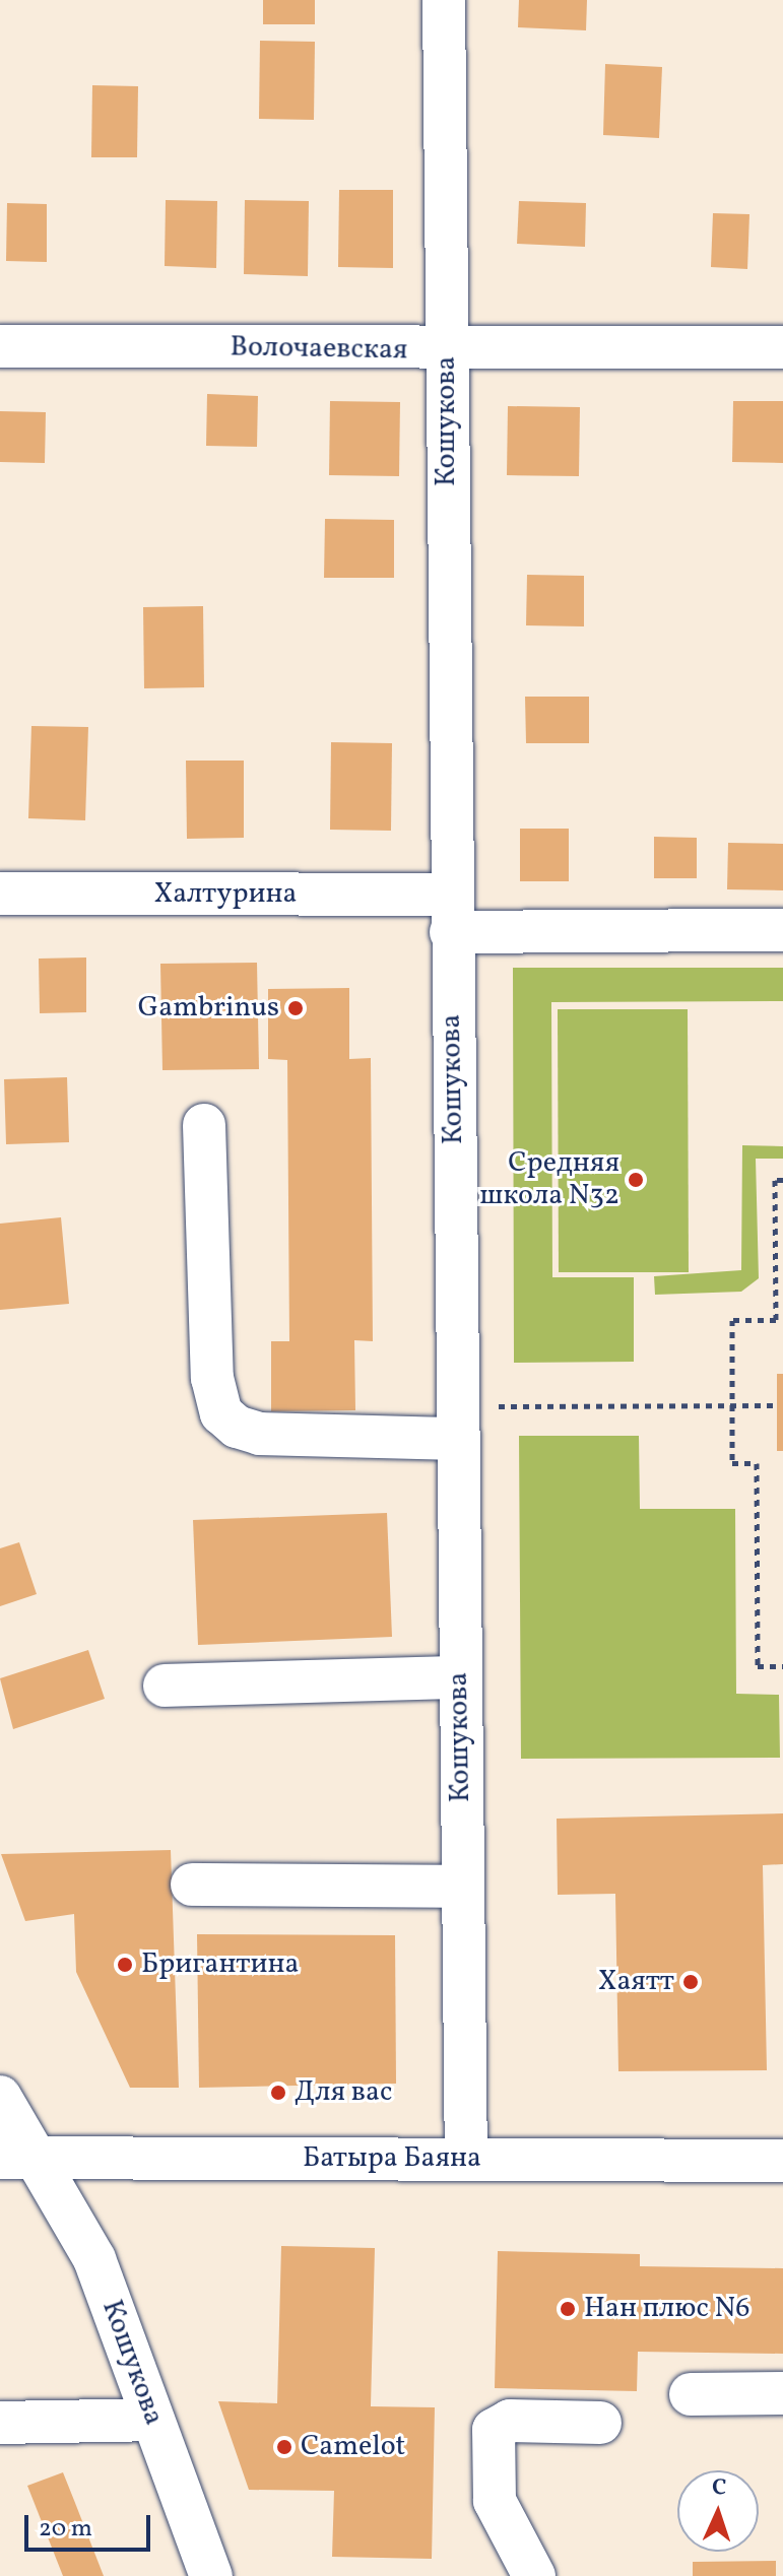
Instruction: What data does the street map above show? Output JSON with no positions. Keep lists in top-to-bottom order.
{
  "streets": {
    "street": [
      "Волочаевская",
      "Кошукова",
      "Халтурина",
      "Батыра Баяна"
    ]
  },
  "crossings": [
    ["Волочаевская", "Кошукова"],
    ["Кошукова", "Халтурина"],
    ["Кошукова", "Батыра Баяна"]
  ],
  "places": [
    "Gambrinus",
    "Средняя школа N32",
    "Бригантина",
    "Хаятт",
    "Для вас",
    "Нан плюс N6",
    "Camelot"
  ],
  "scale_bar": "20 m",
  "north": "top"
}
